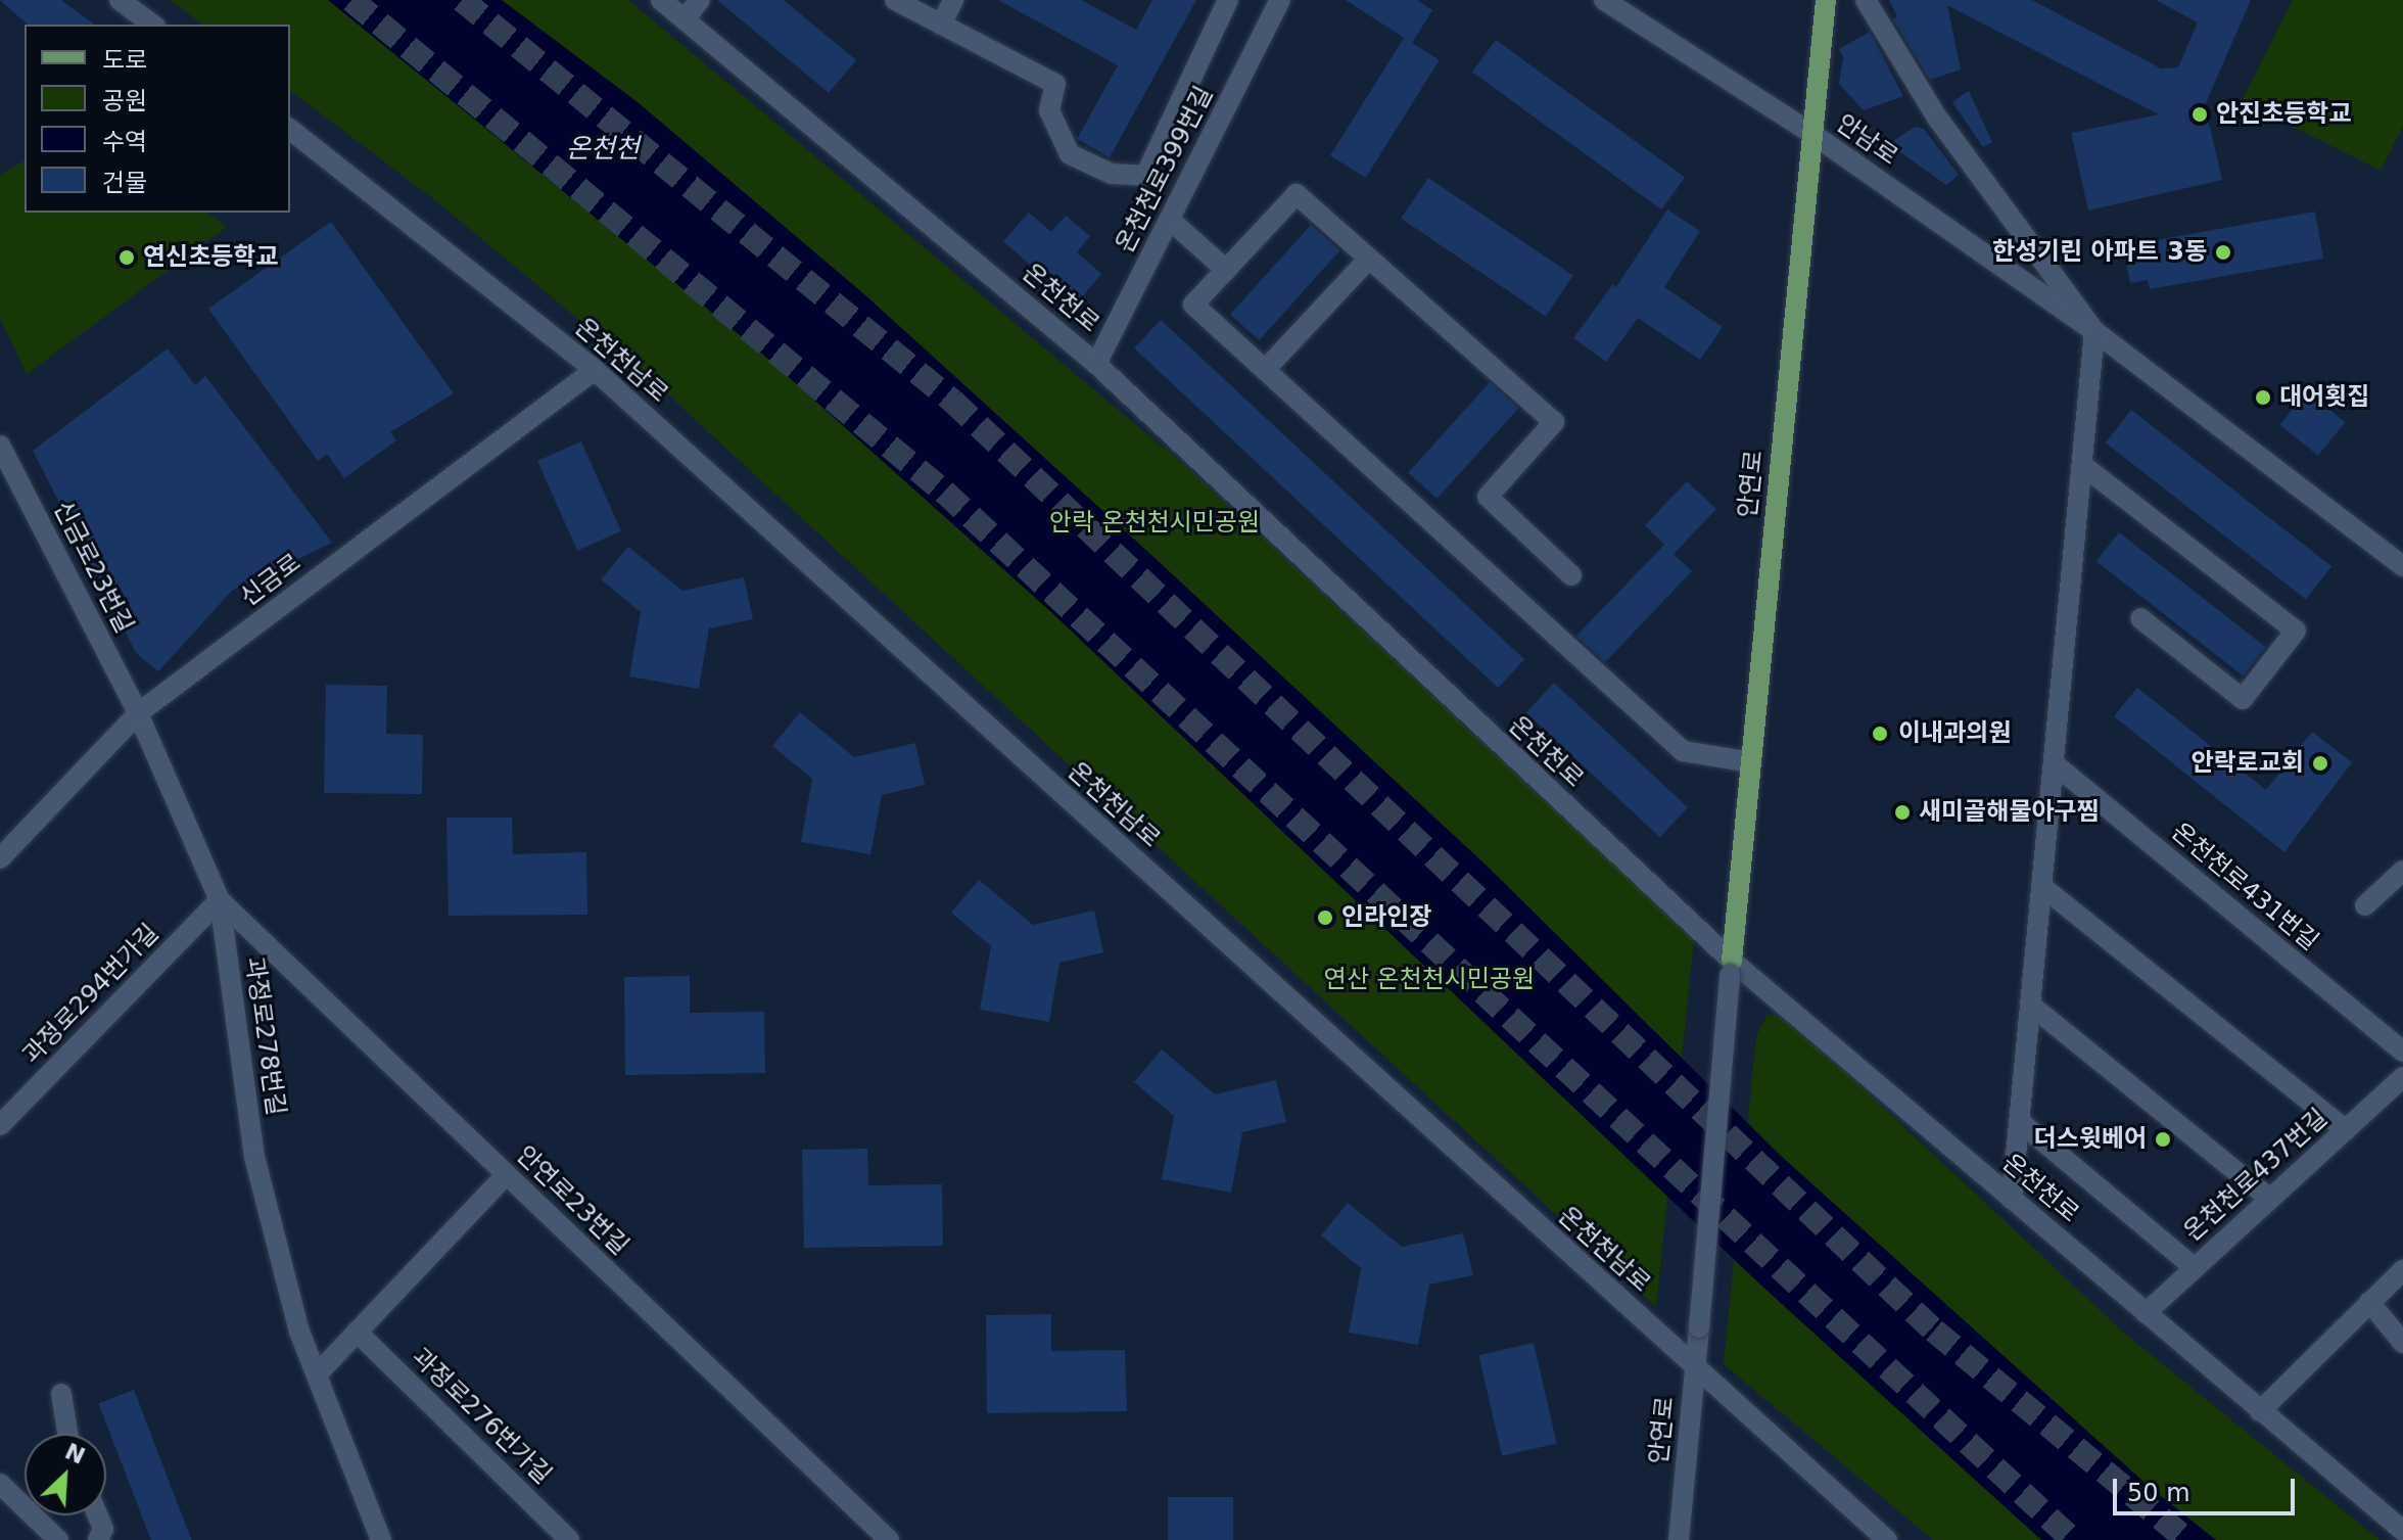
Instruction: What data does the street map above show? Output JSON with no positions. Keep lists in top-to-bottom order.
{
  "streets": {
    "main road": ["안연로"],
    "street": [
      "안남로",
      "온천천로399번길",
      "온천천로",
      "온천천남로",
      "신금로23번길",
      "신금로",
      "온천천로431번길",
      "과정로294번가길",
      "과정로278번길",
      "온천천로437번길",
      "안연로23번길",
      "과정로276번가길"
    ]
  },
  "crossings": [
    ["안남로", "안연로"],
    ["온천천로399번길", "온천천로"],
    ["온천천로", "안연로"],
    ["온천천로", "온천천로437번길"],
    ["온천천남로", "안연로"],
    ["온천천남로", "신금로"],
    ["신금로23번길", "신금로"],
    ["신금로23번길", "과정로278번길"],
    ["신금로", "과정로278번길"],
    ["과정로294번가길", "과정로278번길"],
    ["과정로294번가길", "안연로23번길"],
    ["과정로278번길", "안연로23번길"]
  ],
  "water": ["온천천"],
  "parks": ["안락 온천천시민공원", "연산 온천천시민공원"],
  "places": [
    "안진초등학교",
    "한성기린 아파트 3동",
    "연신초등학교",
    "대어횟집",
    "이내과의원",
    "안락로교회",
    "새미골해물아구찜",
    "인라인장",
    "더스윗베어"
  ],
  "legend": [
    "도로",
    "공원",
    "수역",
    "건물"
  ],
  "scale_bar": "50 m",
  "north": "top right"
}
